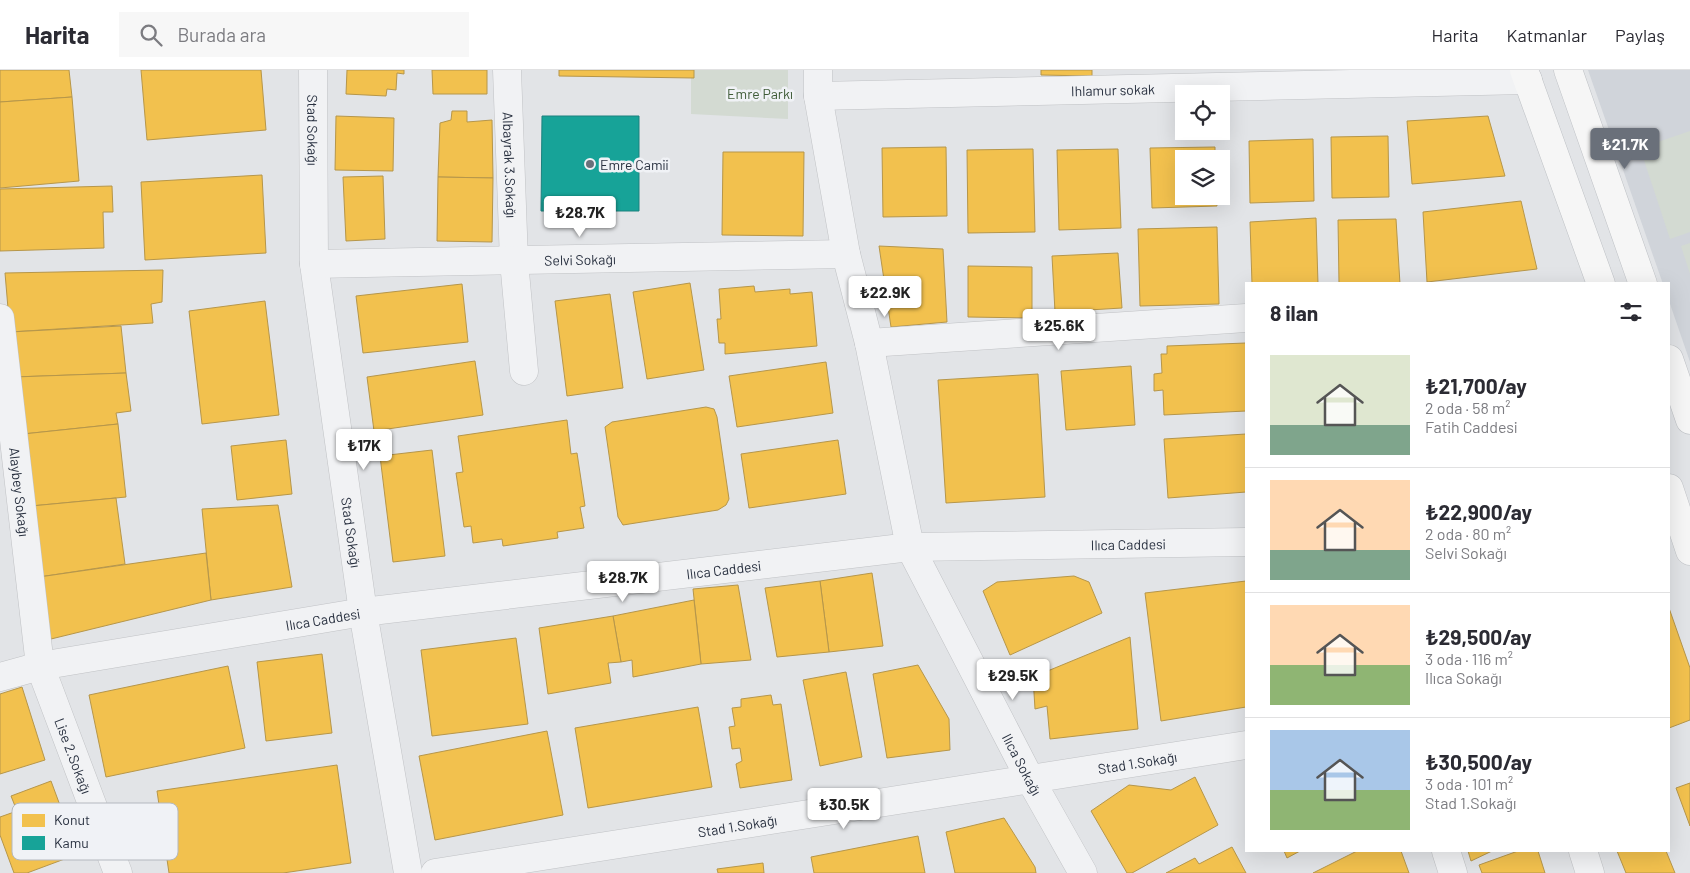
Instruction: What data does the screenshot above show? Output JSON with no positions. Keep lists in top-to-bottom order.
{
  "streets": {
    "street": [
      "Ihlamur sokak",
      "Stad Sokağı",
      "Albayrak 3.Sokağı",
      "Selvi Sokağı",
      "Alaybey Sokağı",
      "Ilıca Caddesi",
      "Lise 2.Sokağı",
      "Stad 1.Sokağı",
      "Ilıca Sokağı"
    ]
  },
  "crossings": [
    ["Ihlamur sokak", "Ilıca Sokağı"],
    ["Stad Sokağı", "Selvi Sokağı"],
    ["Stad Sokağı", "Ilıca Caddesi"],
    ["Albayrak 3.Sokağı", "Selvi Sokağı"],
    ["Selvi Sokağı", "Ilıca Sokağı"],
    ["Alaybey Sokağı", "Ilıca Caddesi"],
    ["Alaybey Sokağı", "Lise 2.Sokağı"],
    ["Ilıca Caddesi", "Lise 2.Sokağı"],
    ["Ilıca Caddesi", "Ilıca Sokağı"],
    ["Stad 1.Sokağı", "Ilıca Sokağı"]
  ],
  "parks": ["Emre Parkı"],
  "places": ["Emre Camii"],
  "legend": ["Konut", "Kamu"],
  "page": {
    "header": "Harita",
    "search": "Burada ara",
    "nav": ["Harita", "Katmanlar", "Paylaş"],
    "price": [
      "₺21.7K",
      "₺28.7K",
      "₺22.9K",
      "₺25.6K",
      "₺17K",
      "₺28.7K",
      "₺29.5K",
      "₺30.5K"
    ],
    "heading": "8 ilan",
    "list": [
      {
        "name": "₺21,700/ay",
        "note": "2 oda · 58 m² · Fatih Caddesi"
      },
      {
        "name": "₺22,900/ay",
        "note": "2 oda · 80 m² · Selvi Sokağı"
      },
      {
        "name": "₺29,500/ay",
        "note": "3 oda · 116 m² · Ilıca Sokağı"
      },
      {
        "name": "₺30,500/ay",
        "note": "3 oda · 101 m² · Stad 1.Sokağı"
      }
    ]
  }
}
